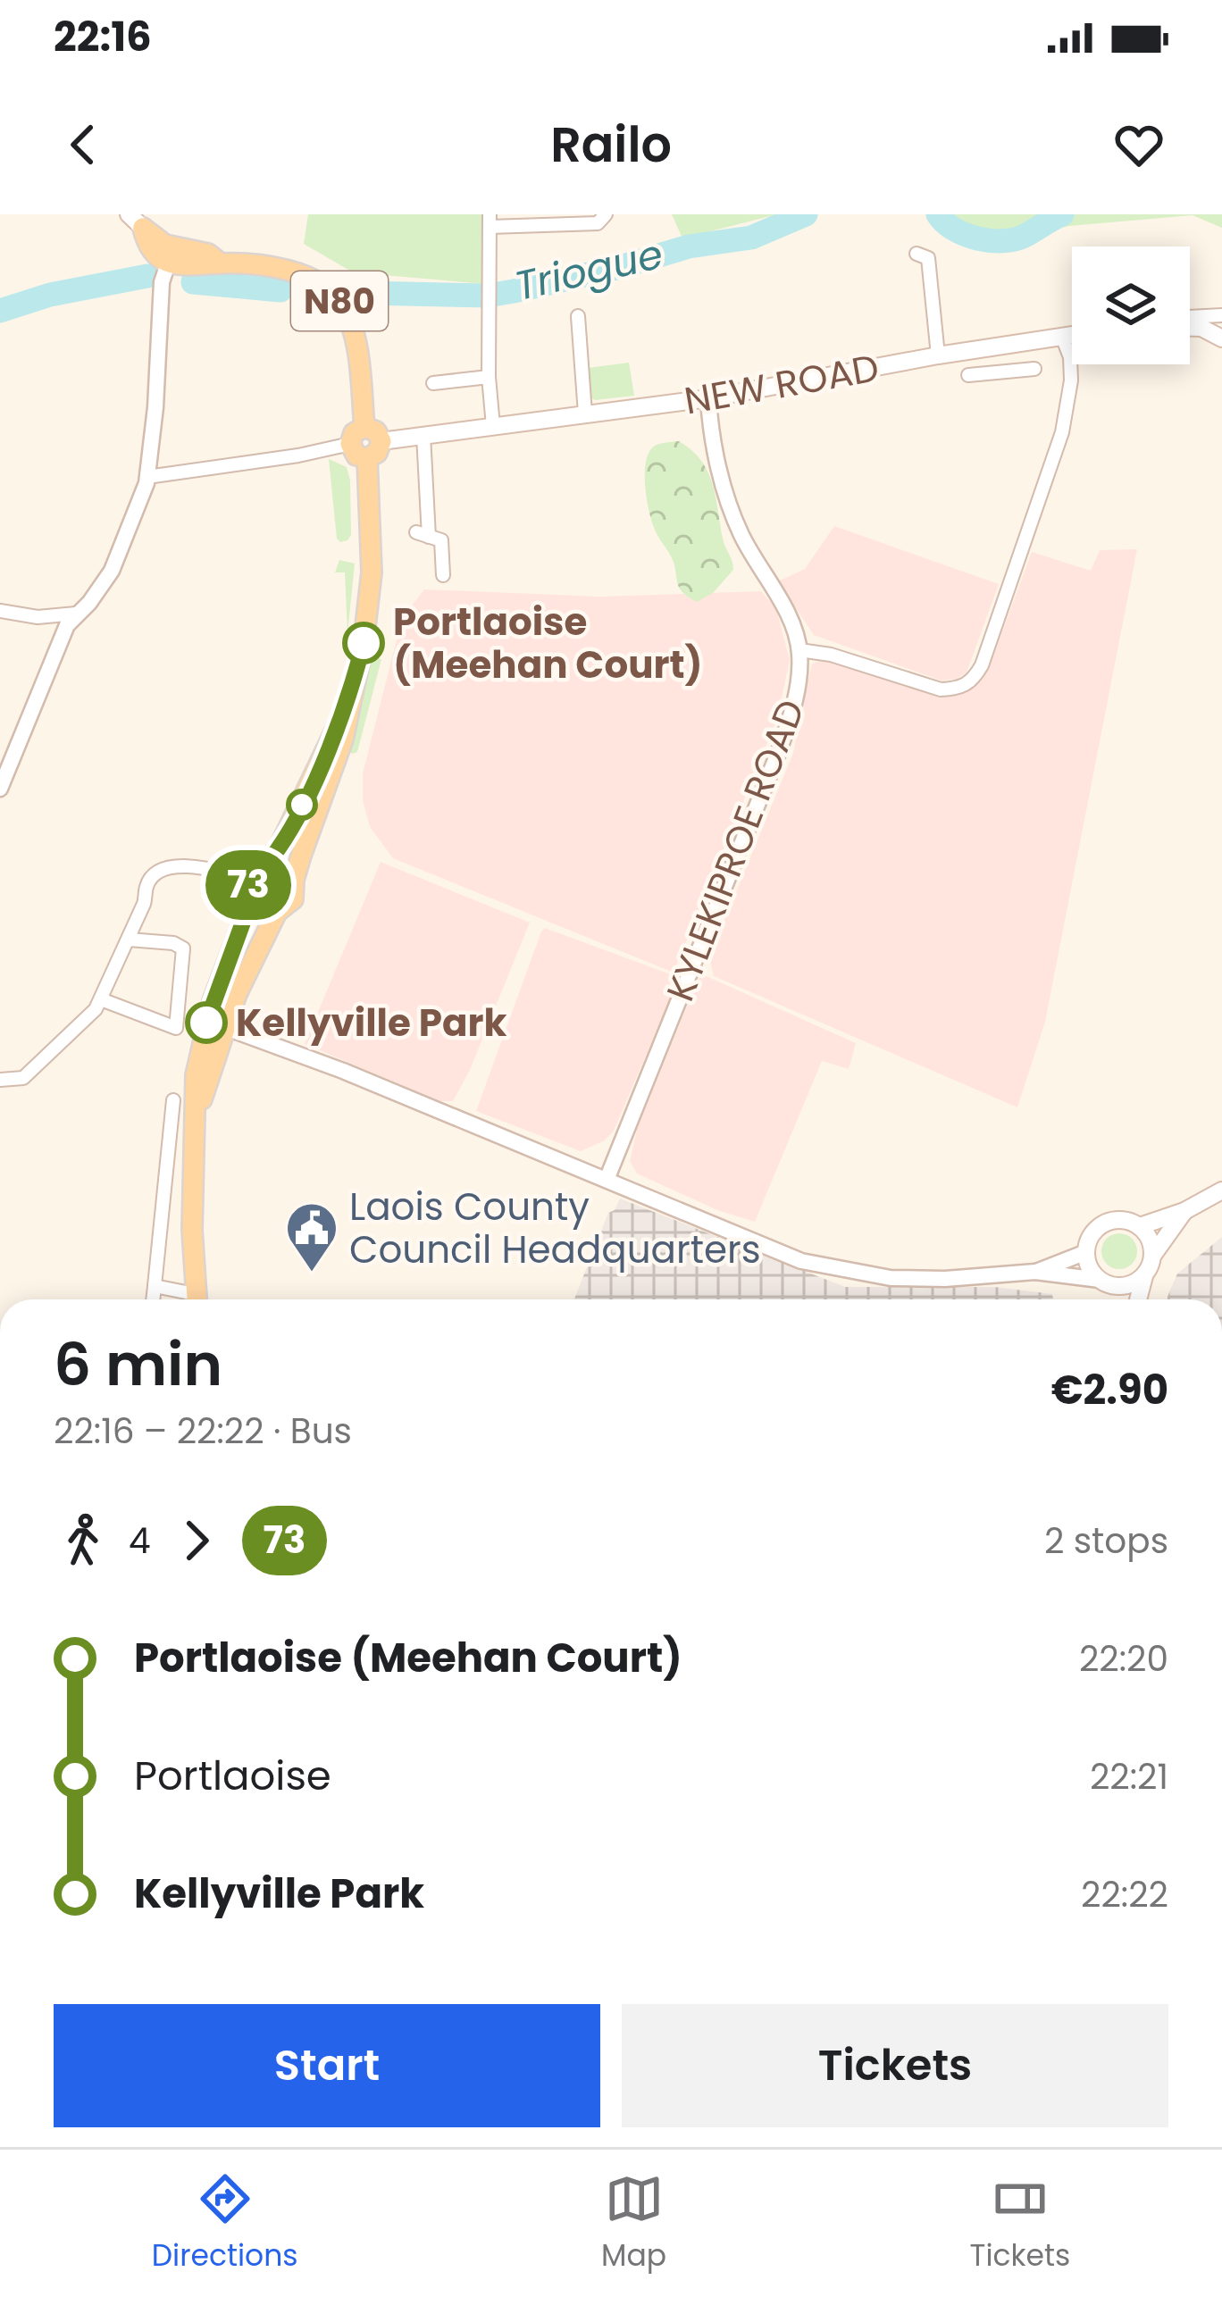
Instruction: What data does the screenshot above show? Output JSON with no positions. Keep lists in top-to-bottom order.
{
  "streets": {
    "main road": ["N80", "NEW ROAD"],
    "street": ["KYLEKIPROE ROAD"]
  },
  "crossings": [
    ["N80", "NEW ROAD"],
    ["NEW ROAD", "KYLEKIPROE ROAD"]
  ],
  "water": ["Triogue"],
  "places": {
    "other": ["Portlaoise (Meehan Court)", "Kellyville Park"],
    "public building": ["Laois County Council Headquarters"]
  },
  "lines": ["bus line 73"],
  "page": {
    "status": "22:16",
    "header": "Railo",
    "on_map": "73",
    "heading": ["6 min", "22:16 – 22:22 · Bus", "€2.90"],
    "legs": ["4", "73", "2 stops"],
    "list": [
      {
        "name": "Portlaoise (Meehan Court)",
        "value": "22:20"
      },
      {
        "name": "Portlaoise",
        "value": "22:21"
      },
      {
        "name": "Kellyville Park",
        "value": "22:22"
      }
    ],
    "buttons": ["Start", "Tickets"],
    "tabs": ["Directions", "Map", "Tickets"]
  }
}
